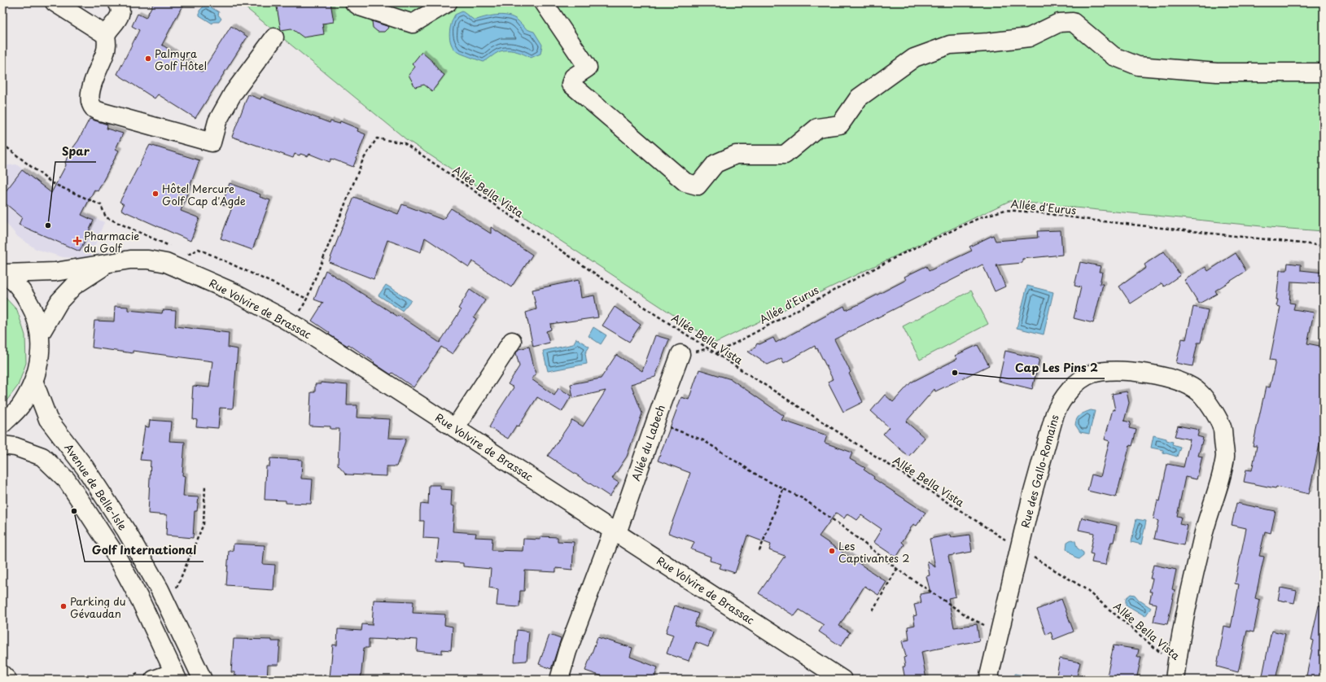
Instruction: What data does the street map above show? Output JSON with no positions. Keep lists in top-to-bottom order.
{
  "streets": {
    "street": [
      "Rue Volvire de Brassac",
      "Allée du Labech",
      "Rue des Gallo-Romains",
      "Avenue de Belle-Isle"
    ],
    "path": ["Allée Bella Vista", "Allée d'Eurus"]
  },
  "crossings": [
    ["Allée Bella Vista", "Allée d'Eurus"],
    ["Allée Bella Vista", "Rue Volvire de Brassac"],
    ["Allée Bella Vista", "Rue des Gallo-Romains"],
    ["Rue Volvire de Brassac", "Allée du Labech"]
  ],
  "places": {
    "other": [
      "Palmyra Golf Hôtel",
      "Hôtel Mercure Golf Cap d'Agde",
      "Spar",
      "Cap Les Pins 2",
      "Golf International",
      "Les Captivantes 2",
      "Parking du Gévaudan"
    ],
    "health": ["Pharmacie du Golf"]
  }
}
